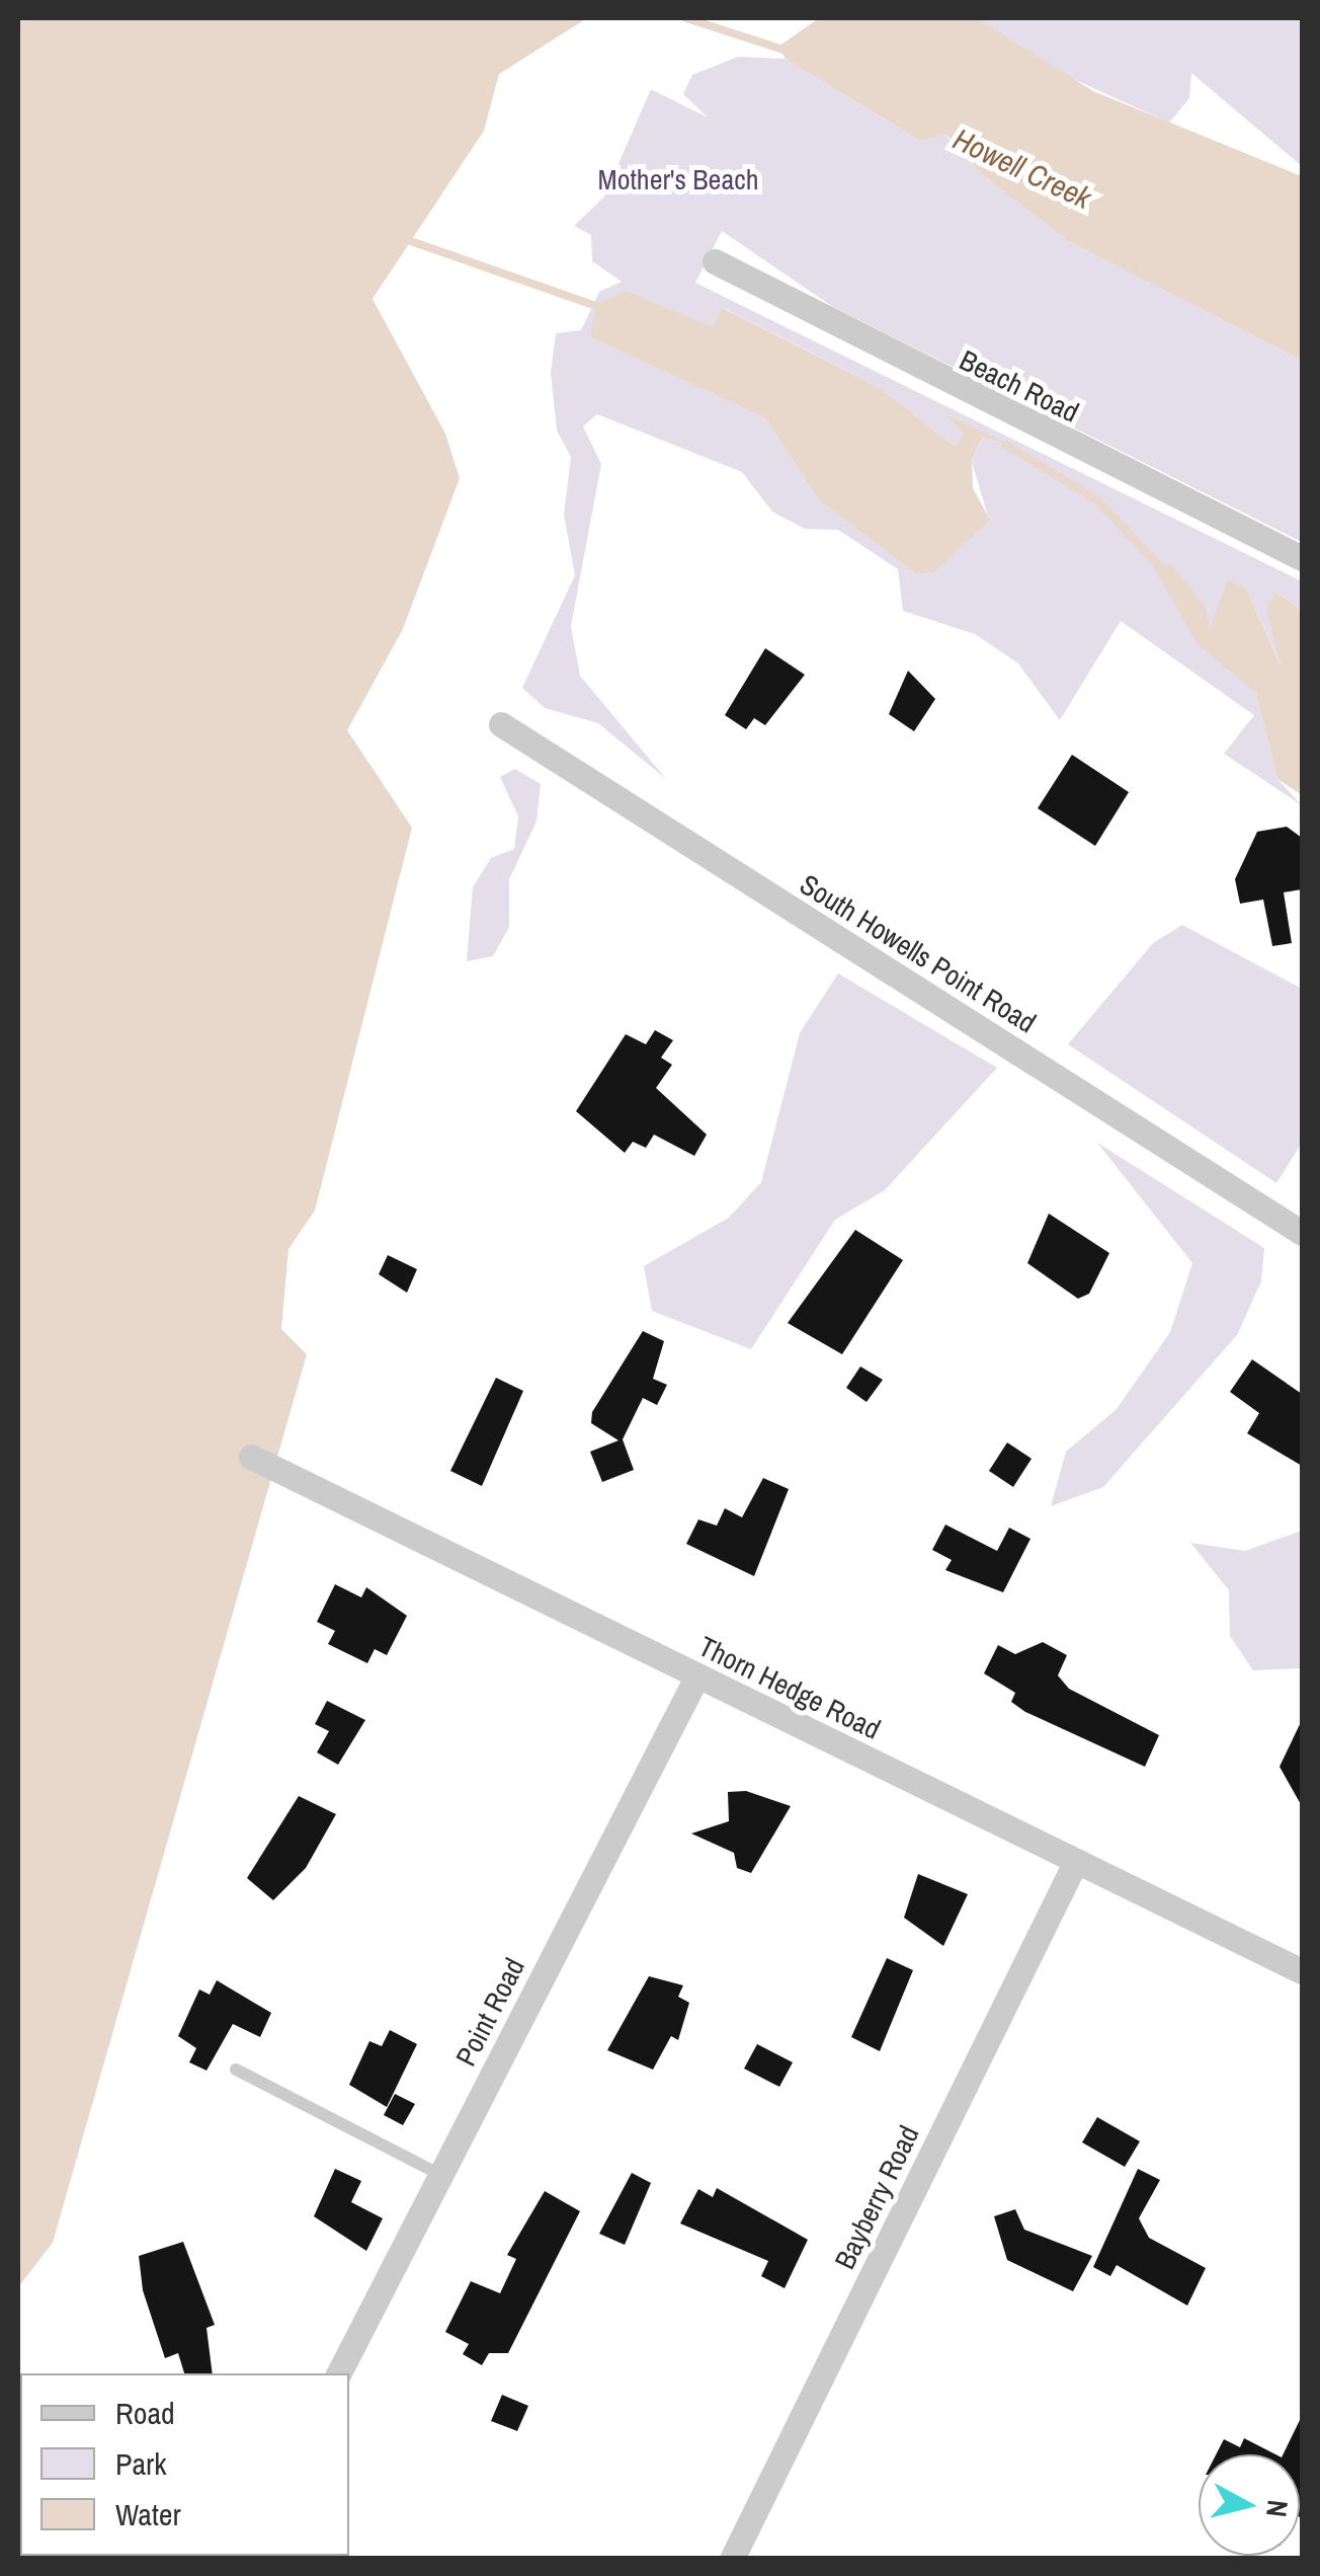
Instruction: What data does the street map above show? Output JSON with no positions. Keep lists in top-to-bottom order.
{
  "streets": {
    "street": [
      "Beach Road",
      "South Howells Point Road",
      "Thorn Hedge Road",
      "Point Road",
      "Bayberry Road"
    ]
  },
  "crossings": [
    ["Thorn Hedge Road", "Point Road"],
    ["Thorn Hedge Road", "Bayberry Road"]
  ],
  "water": ["Howell Creek"],
  "parks": ["Mother's Beach"],
  "legend": ["Road", "Park", "Water"],
  "north": "right"
}
